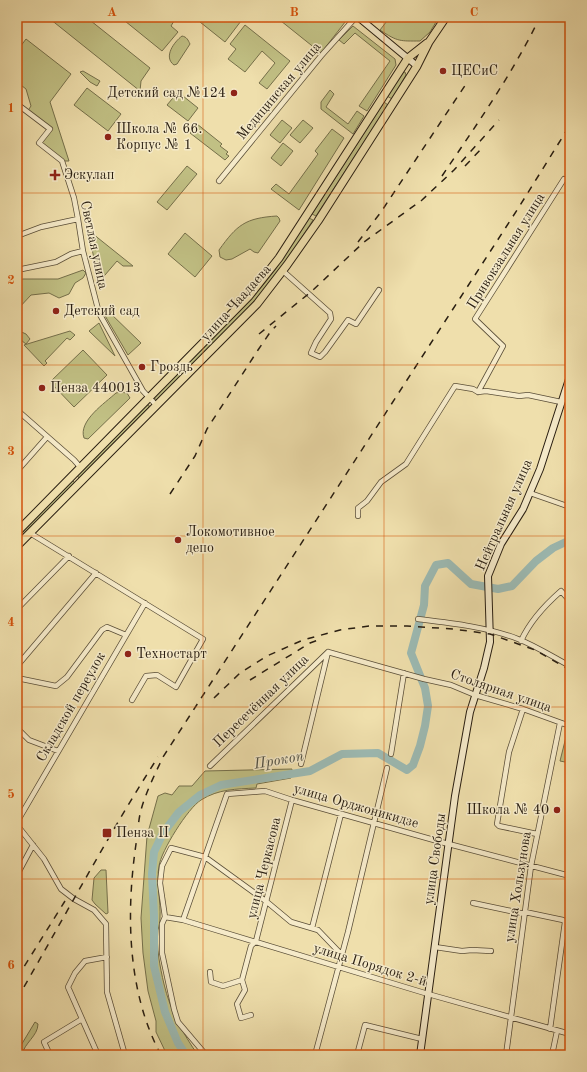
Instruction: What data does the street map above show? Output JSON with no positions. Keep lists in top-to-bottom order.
{
  "streets": {
    "main road": ["улица Чаадаева", "Нейтральная улица", "улица Свободы"],
    "street": [
      "Медицинская улица",
      "Светлая улица",
      "Привокзальная улица",
      "Столярная улица",
      "Пересечённая улица",
      "Складской переулок",
      "улица Орджоникидзе",
      "улица Черкасова",
      "улица Хользунова",
      "улица Порядок 2-й"
    ]
  },
  "crossings": [
    ["Светлая улица", "улица Чаадаева"],
    ["Нейтральная улица", "улица Свободы"],
    ["Столярная улица", "улица Свободы"],
    ["Столярная улица", "улица Хользунова"],
    ["улица Орджоникидзе", "улица Свободы"],
    ["улица Орджоникидзе", "улица Черкасова"],
    ["улица Орджоникидзе", "улица Хользунова"],
    ["улица Свободы", "улица Порядок 2-й"],
    ["улица Черкасова", "улица Порядок 2-й"],
    ["улица Хользунова", "улица Порядок 2-й"]
  ],
  "water": ["Прокоп"],
  "places": {
    "other": [
      "ЦЕСиС",
      "Детский сад №124",
      "Школа № 66. Корпус № 1",
      "Детский сад",
      "Гроздь",
      "Пенза 440013",
      "Локомотивное депо",
      "Техностарт",
      "Школа № 40"
    ],
    "health": ["Эскулап"],
    "transit": ["Пенза II"]
  },
  "grid": {
    "columns": ["A", "B", "C"],
    "rows": [
      "1",
      "2",
      "3",
      "4",
      "5",
      "6"
    ]
  }
}
